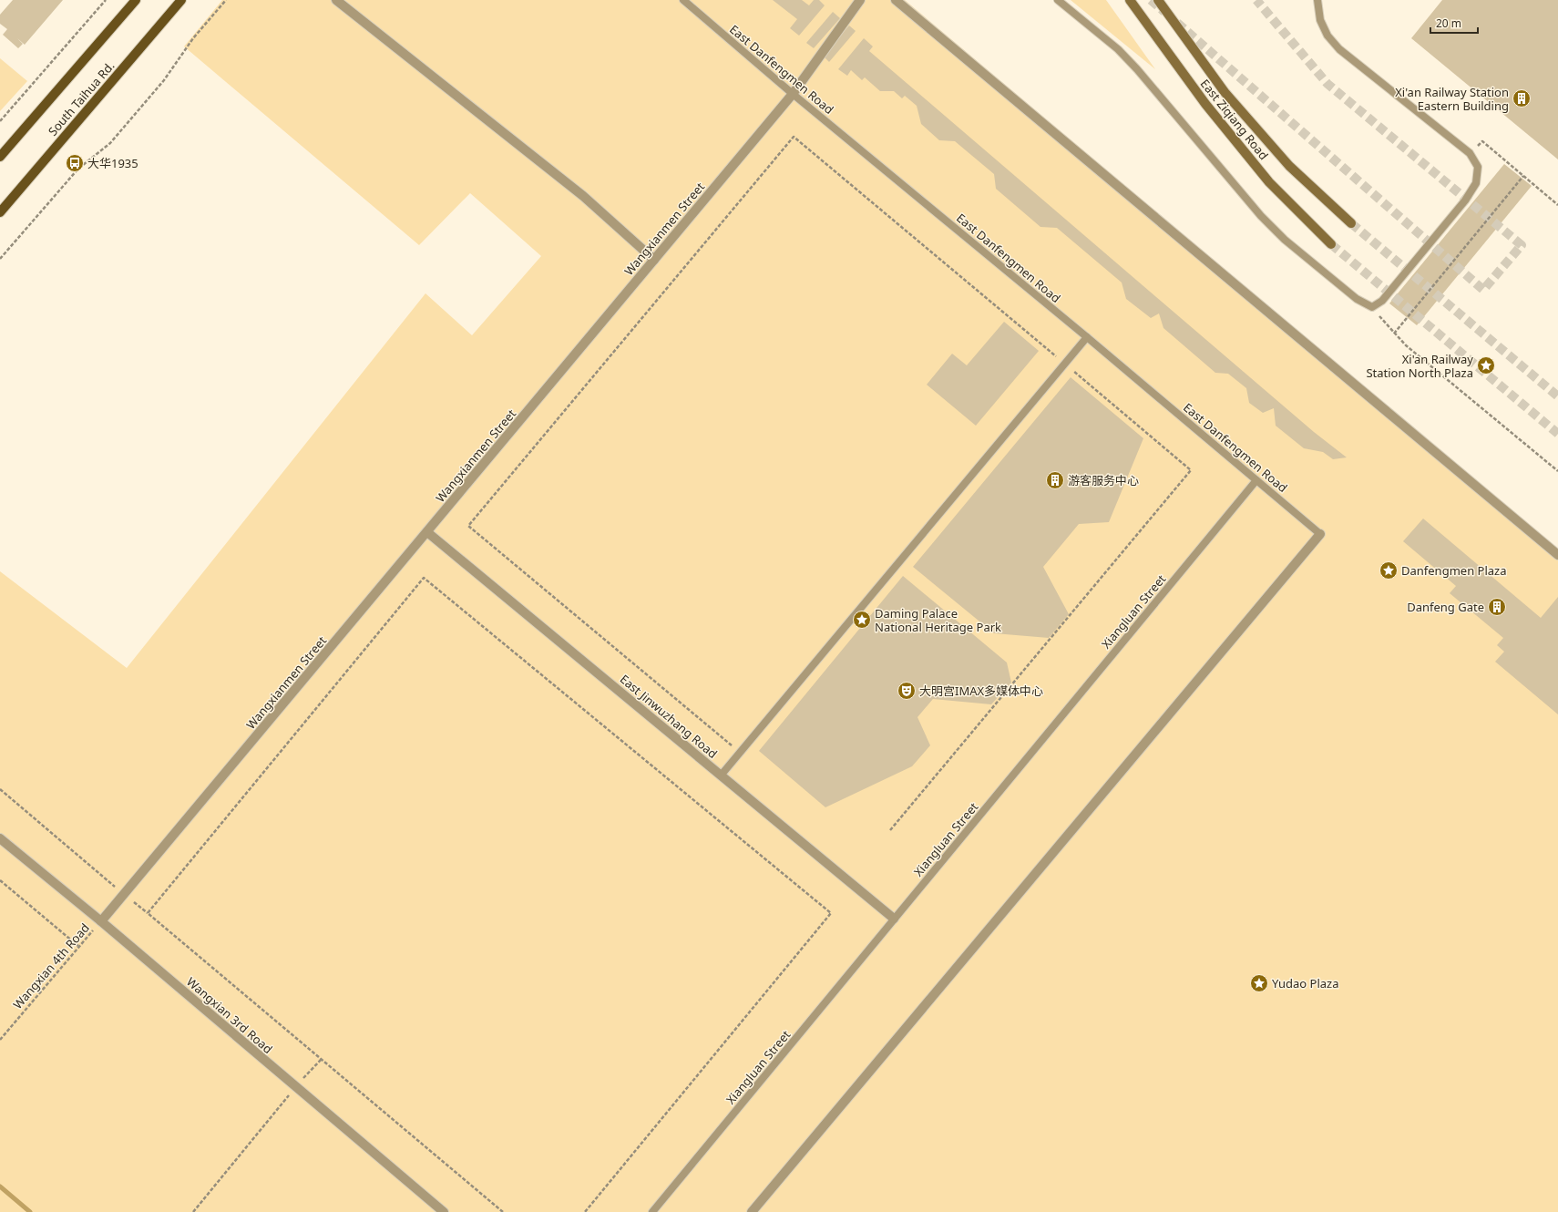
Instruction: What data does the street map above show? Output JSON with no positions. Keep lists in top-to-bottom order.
{
  "streets": {
    "main road": ["South Taihua Rd.", "East Ziqiang Road"],
    "street": ["Wangxianmen Street", "East Jinwuzhang Road", "Wangxian 3rd Road"],
    "lane": ["East Danfengmen Road", "Xiangluan Street"],
    "path": ["Wangxian 4th Road"]
  },
  "crossings": [
    ["East Danfengmen Road", "Wangxianmen Street"],
    ["East Danfengmen Road", "Xiangluan Street"],
    ["Wangxianmen Street", "East Jinwuzhang Road"],
    ["Wangxianmen Street", "Wangxian 4th Road"],
    ["Wangxianmen Street", "Wangxian 3rd Road"],
    ["Xiangluan Street", "East Jinwuzhang Road"],
    ["Wangxian 4th Road", "Wangxian 3rd Road"]
  ],
  "places": {
    "building": ["Xi'an Railway Station Eastern Building", "游客服务中心", "Danfeng Gate"],
    "bus stop": ["大华1935"],
    "place": [
      "Xi'an Railway Station North Plaza",
      "Danfengmen Plaza",
      "Daming Palace National Heritage Park",
      "Yudao Plaza"
    ],
    "theatre": ["大明宫IMAX多媒体中心"]
  },
  "scale_bar": "20 m"
}
